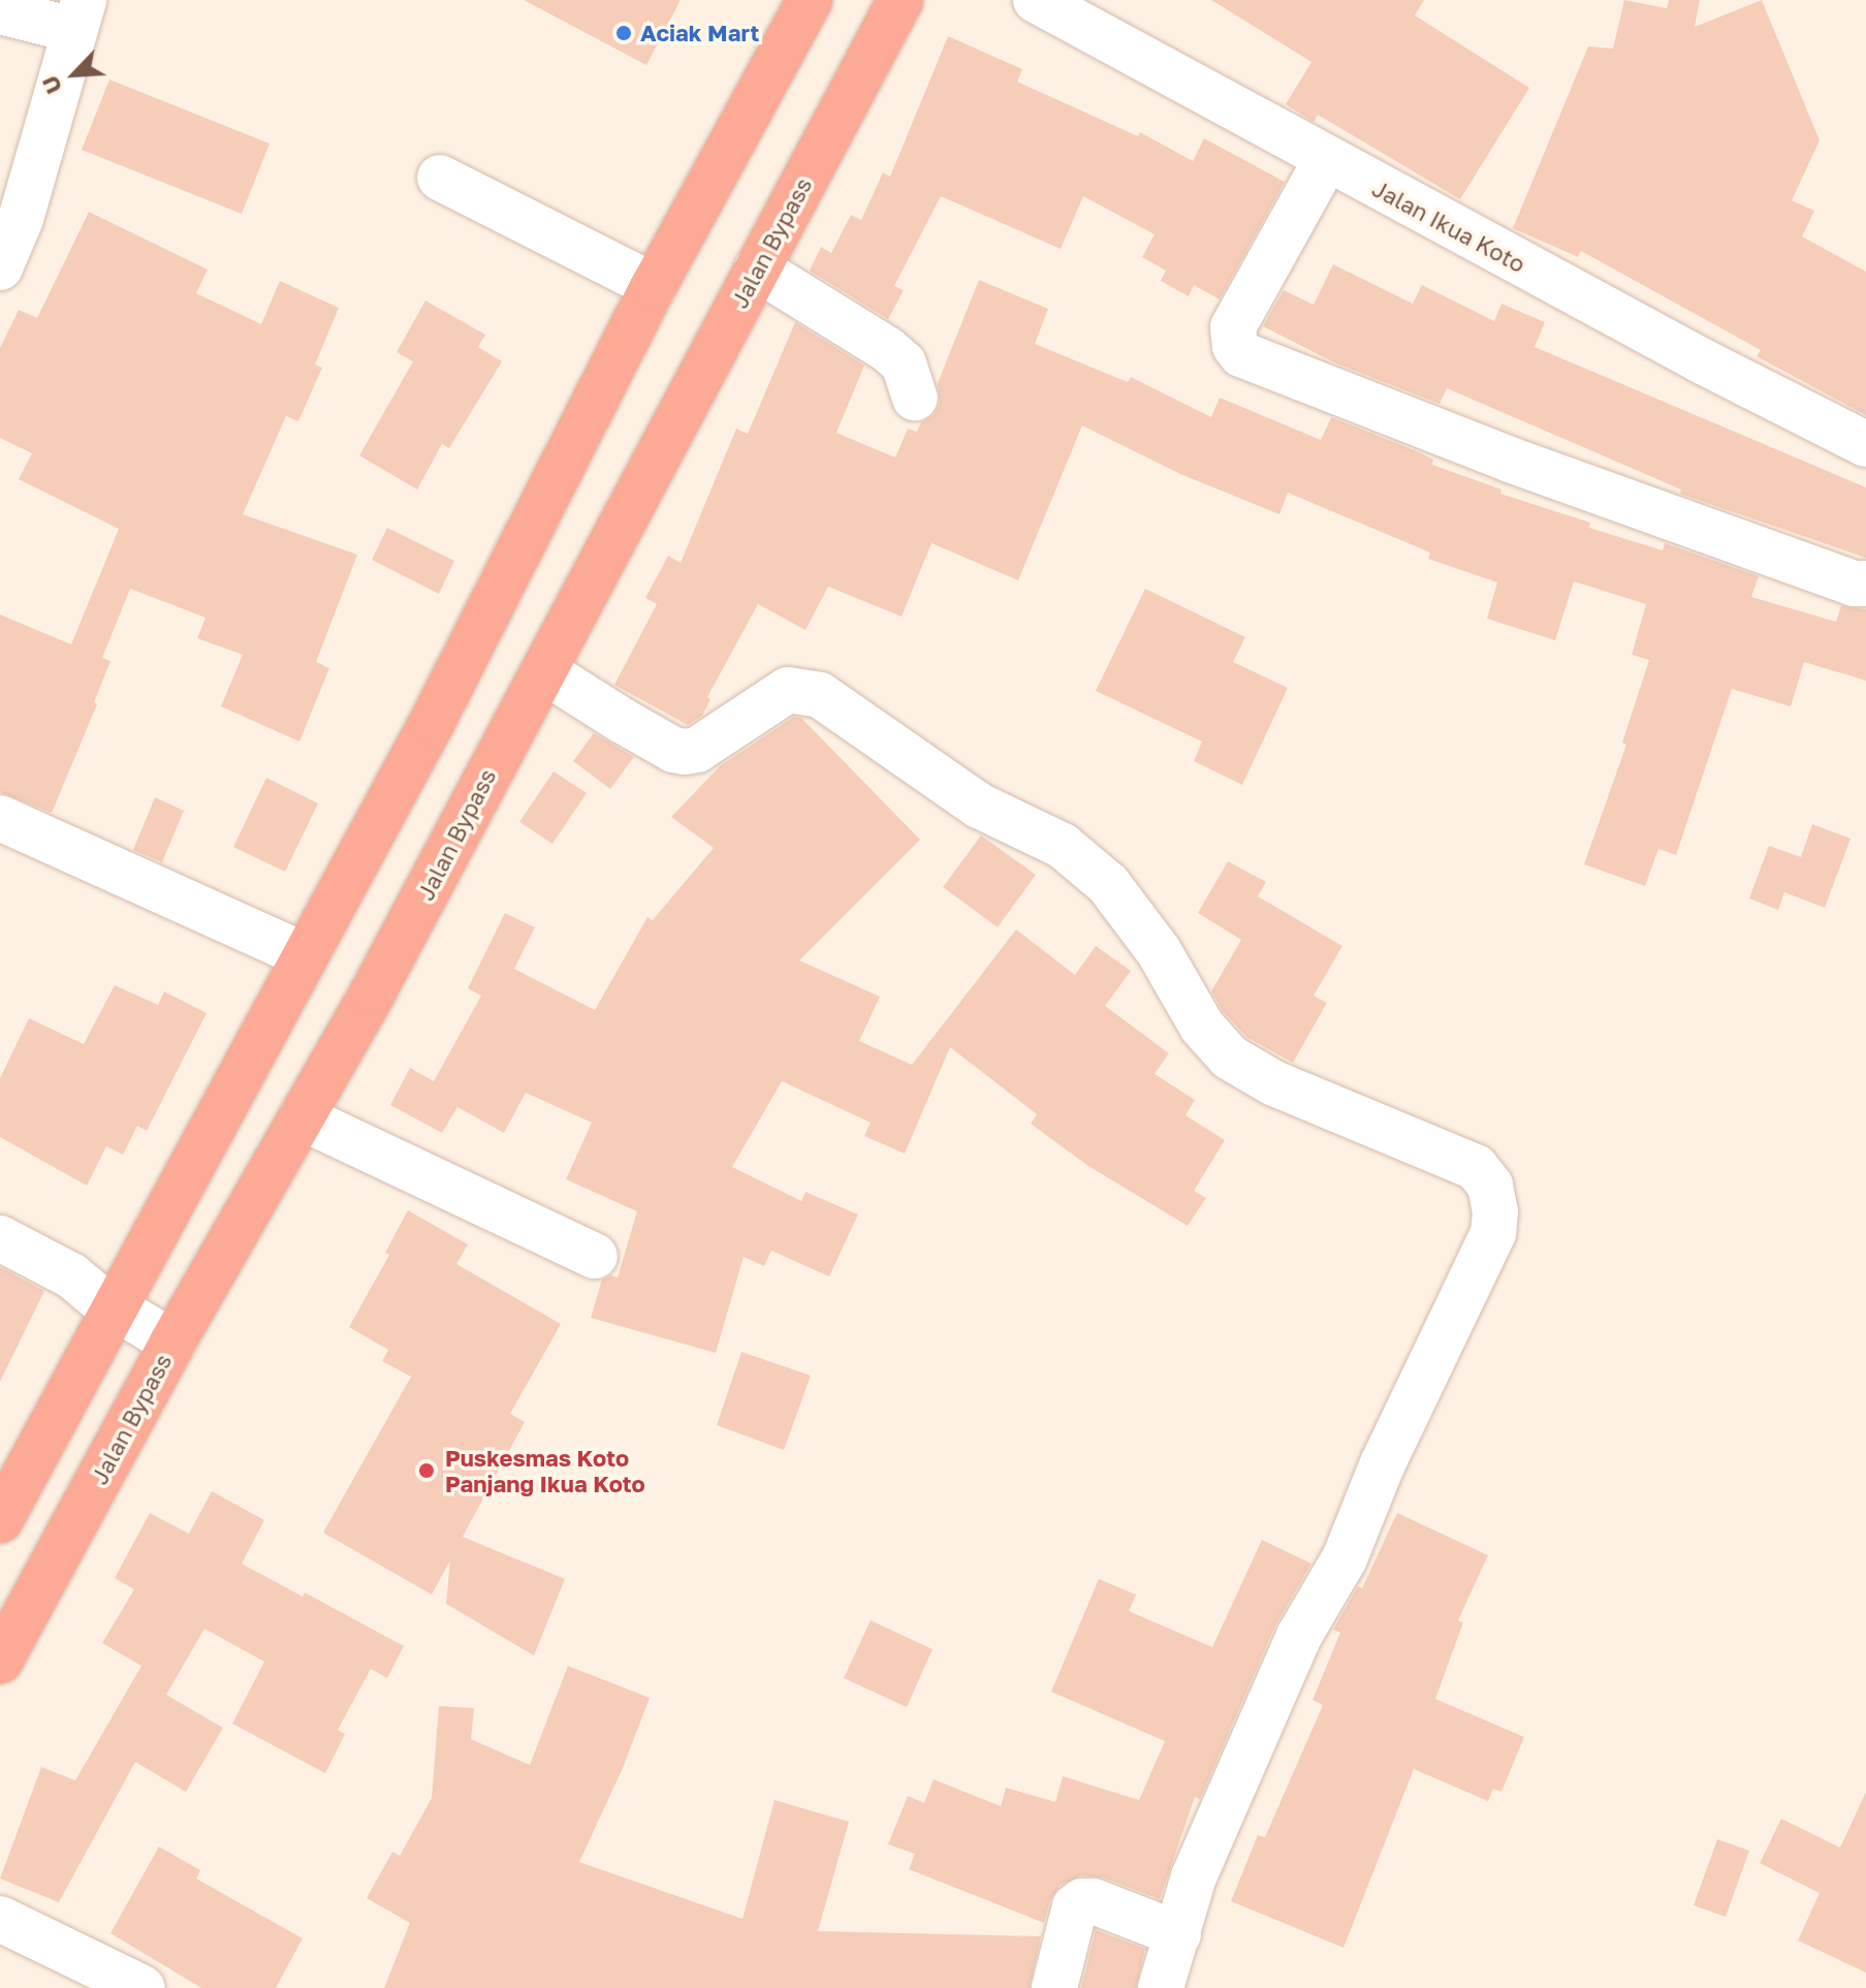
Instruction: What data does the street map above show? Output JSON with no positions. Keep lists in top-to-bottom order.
{
  "streets": {
    "highway": ["Jalan Bypass"],
    "street": ["Jalan Ikua Koto"]
  },
  "places": ["Aciak Mart", "Puskesmas Koto Panjang Ikua Koto"],
  "north": "bottom left"
}
